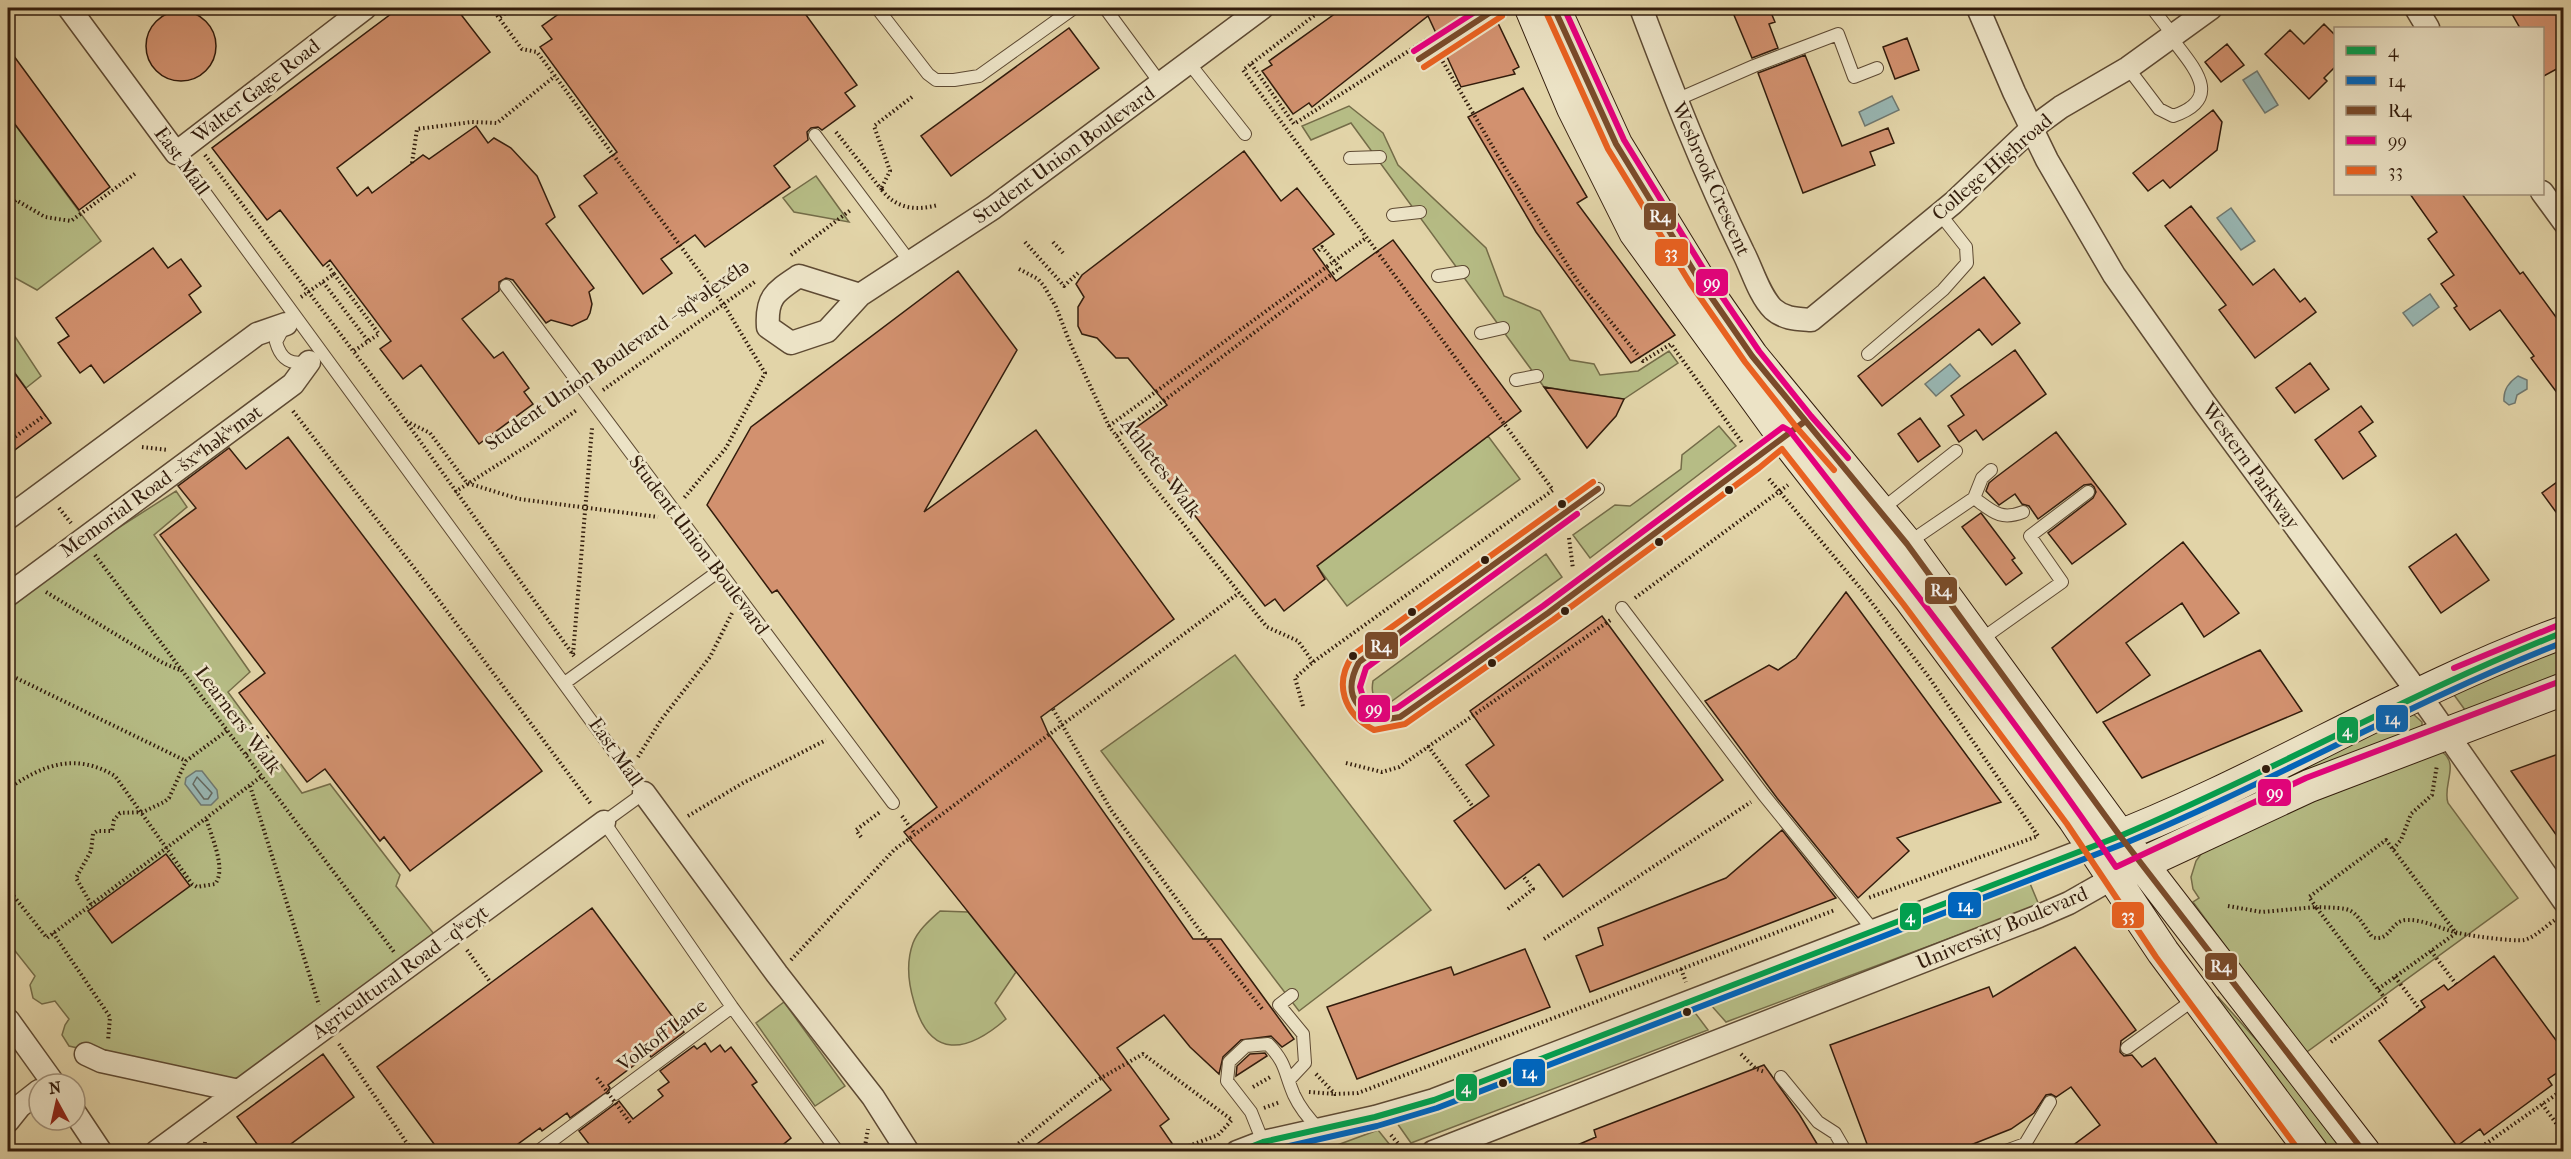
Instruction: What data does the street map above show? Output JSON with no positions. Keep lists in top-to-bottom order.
{
  "streets": {
    "main road": ["University Boulevard"],
    "street": [
      "Walter Gage Road",
      "Student Union Boulevard",
      "East Mall",
      "College Highroad",
      "Wesbrook Crescent",
      "Western Parkway",
      "Memorial Road - šxʷhək̓ʷmət",
      "Agricultural Road - q̓ʷeχt"
    ],
    "lane": ["Volkoff Lane"],
    "path": ["Student Union Boulevard - sq̓ʷəlexélə", "Athletes Walk", "Learners' Walk"]
  },
  "crossings": [
    ["Walter Gage Road", "East Mall"],
    ["Student Union Boulevard", "Student Union Boulevard - sq̓ʷəlexélə"],
    ["East Mall", "Memorial Road - šxʷhək̓ʷmət"],
    ["East Mall", "Agricultural Road - q̓ʷeχt"],
    ["College Highroad", "Wesbrook Crescent"],
    ["College Highroad", "Western Parkway"],
    ["Western Parkway", "University Boulevard"],
    ["Memorial Road - šxʷhək̓ʷmət", "Learners' Walk"],
    ["Learners' Walk", "Agricultural Road - q̓ʷeχt"]
  ],
  "lines": [
    "transit line R4",
    "transit line 99",
    "transit line 33",
    "transit line 4",
    "transit line 14"
  ],
  "legend": [
    "4",
    "14",
    "R4",
    "99",
    "33"
  ],
  "north": "top"
}
